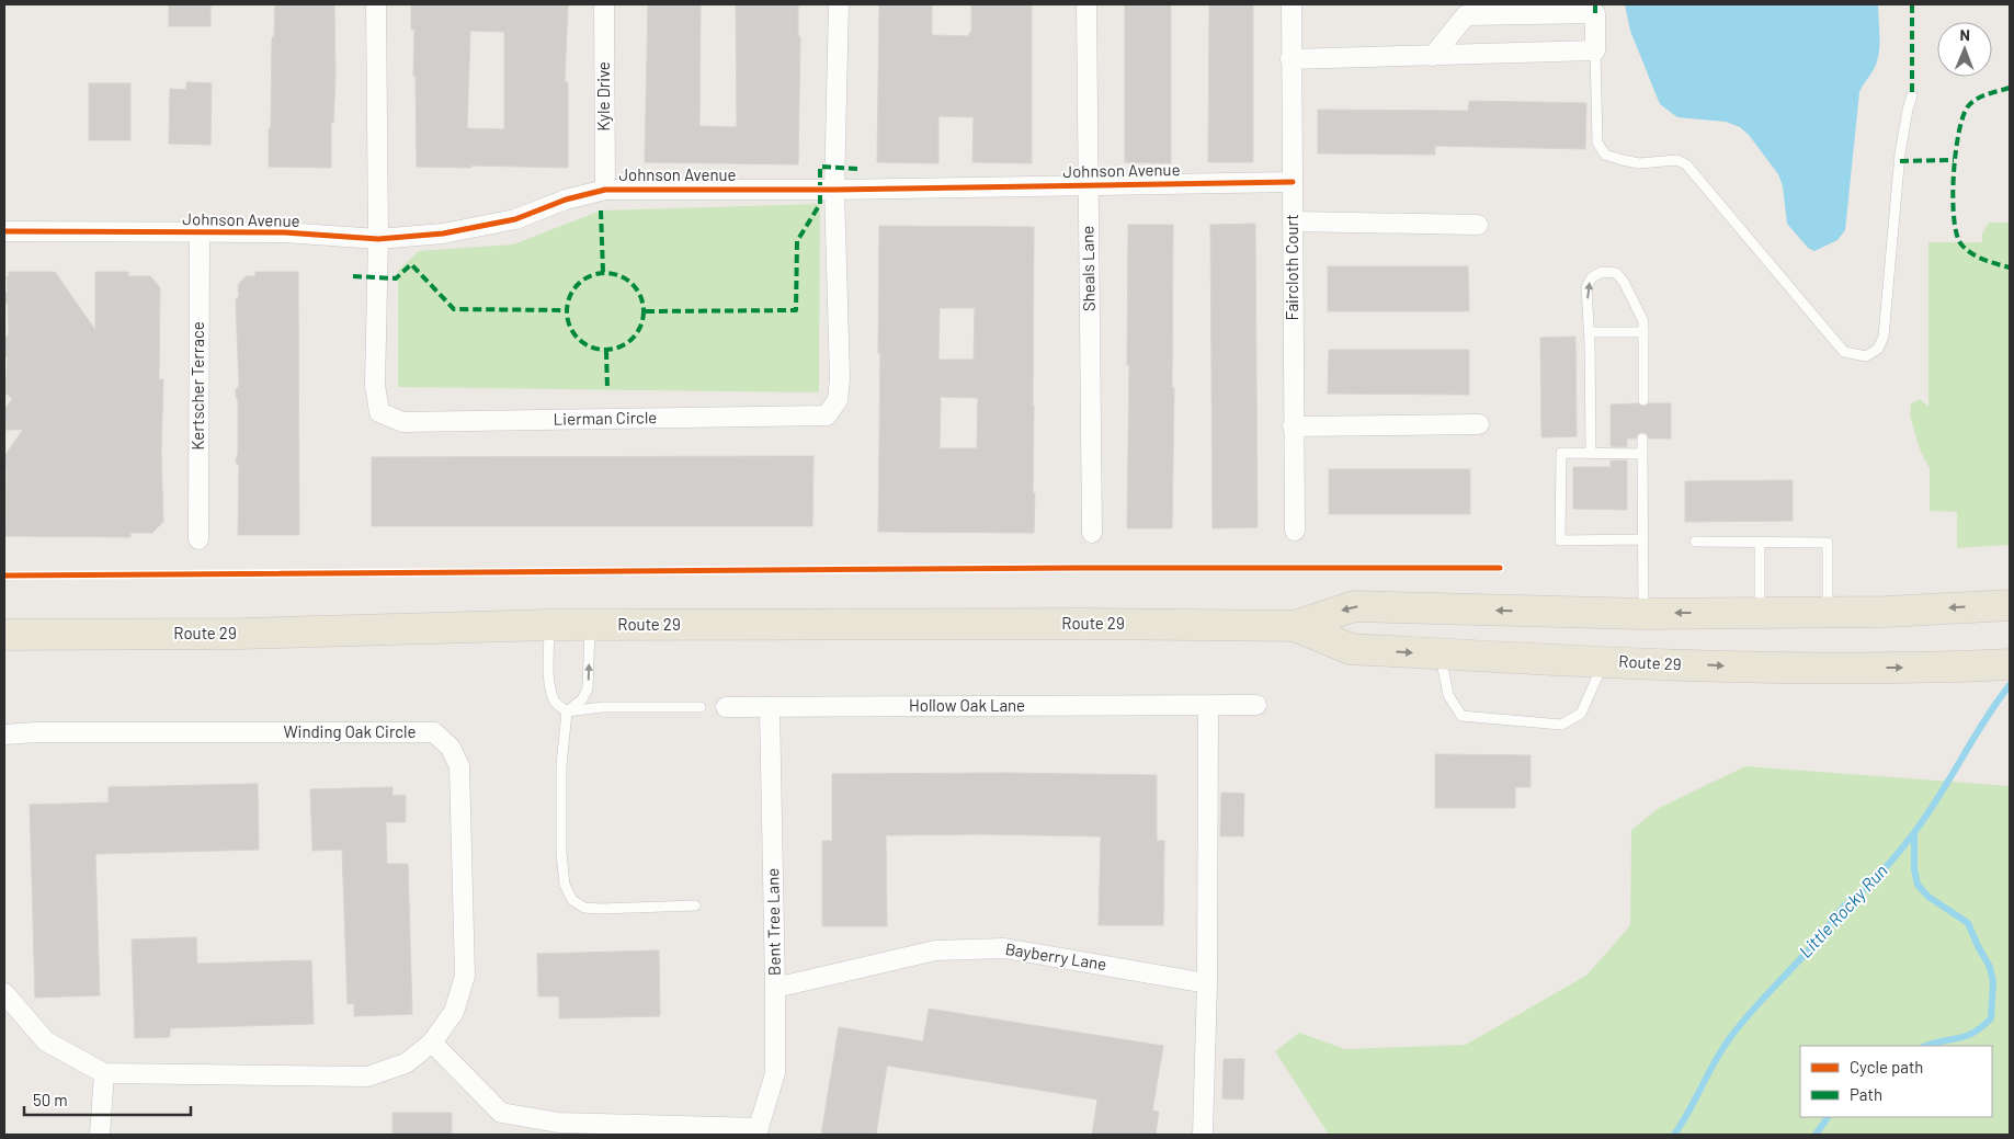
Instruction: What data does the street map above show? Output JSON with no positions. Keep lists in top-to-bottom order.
{
  "streets": {
    "main road": ["Route 29"],
    "street": [
      "Kyle Drive",
      "Johnson Avenue",
      "Faircloth Court",
      "Sheals Lane",
      "Kertscher Terrace",
      "Lierman Circle",
      "Hollow Oak Lane",
      "Winding Oak Circle",
      "Bent Tree Lane",
      "Bayberry Lane"
    ]
  },
  "crossings": [
    ["Kyle Drive", "Johnson Avenue"],
    ["Johnson Avenue", "Faircloth Court"],
    ["Johnson Avenue", "Sheals Lane"],
    ["Johnson Avenue", "Kertscher Terrace"],
    ["Johnson Avenue", "Lierman Circle"],
    ["Hollow Oak Lane", "Bent Tree Lane"],
    ["Bent Tree Lane", "Bayberry Lane"]
  ],
  "water": ["Little Rocky Run"],
  "legend": ["Cycle path", "Path"],
  "scale_bar": "50 m",
  "north": "top"
}
